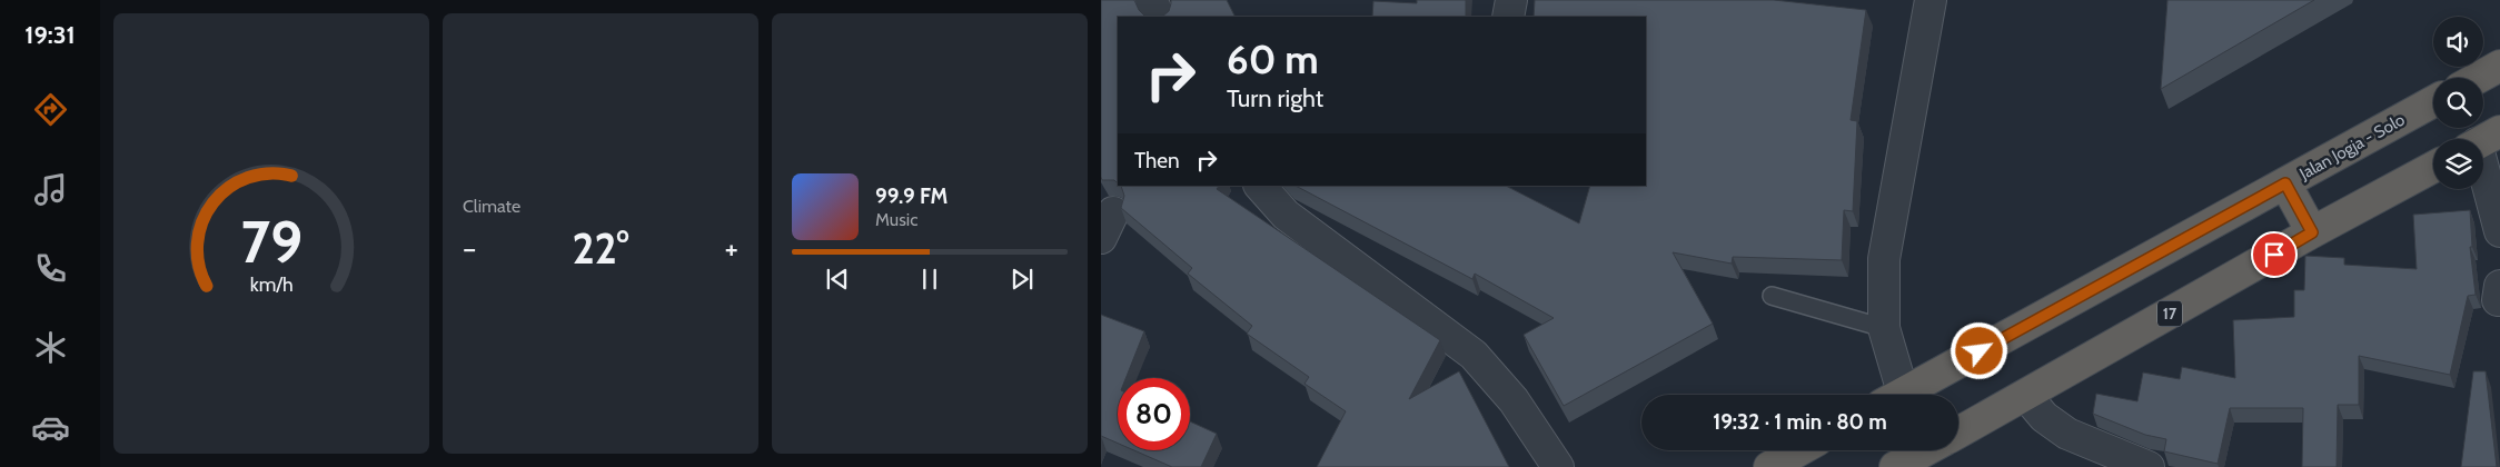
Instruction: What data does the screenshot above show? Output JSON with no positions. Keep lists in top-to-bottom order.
{
  "streets": {
    "highway": ["Jalan Jogja - Solo", "17"]
  },
  "page": {
    "tabs": "19:31",
    "tile": "Climate",
    "turn": ["60 m", "Turn right"],
    "then": "Then",
    "song": ["99.9 FM", "Music"],
    "heat": ["−", "22°", "+"],
    "limit": "80",
    "trip": "19:32 · 1 min · 80 m",
    "gauge": ["79", "km/h"]
  }
}
